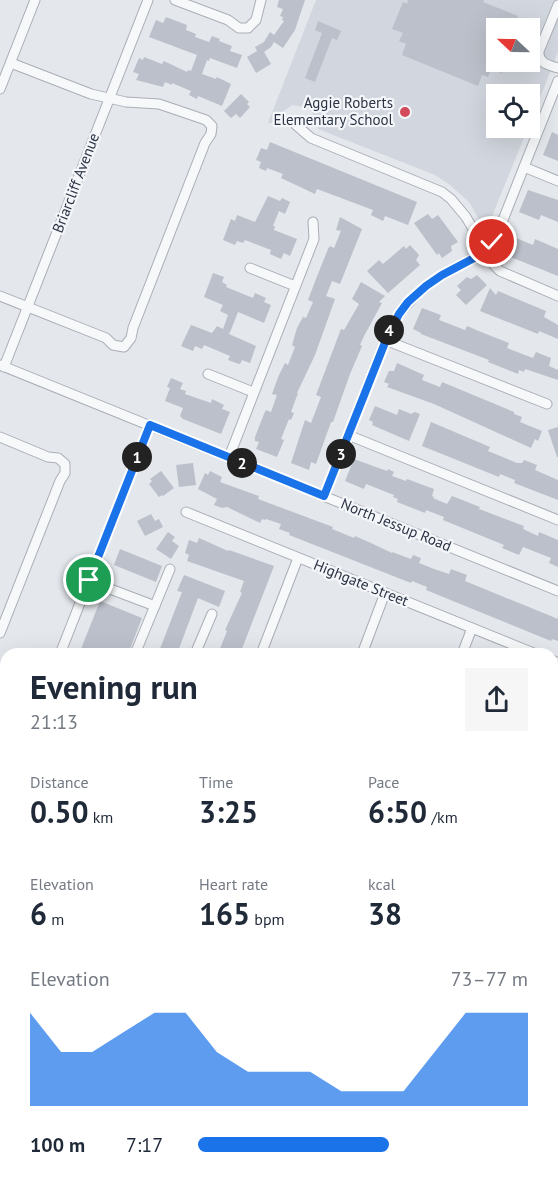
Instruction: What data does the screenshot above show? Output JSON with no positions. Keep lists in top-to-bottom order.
{
  "streets": {
    "street": ["Briarcliff Avenue", "North Jessup Road", "Highgate Street"]
  },
  "crossings": [
    ["Briarcliff Avenue", "North Jessup Road"]
  ],
  "places": ["Aggie Roberts Elementary School"],
  "north": "left",
  "page": {
    "pins": [
      "4",
      "3",
      "1",
      "2"
    ],
    "heading": ["Evening run", "21:13"],
    "stats": [
      ["Distance", "0.50 km"],
      ["Time", "3:25"],
      ["Pace", "6:50 /km"],
      ["Elevation", "6 m"],
      ["Heart rate", "165 bpm"],
      ["kcal", "38"]
    ],
    "chart": ["Elevation", "73–77 m"],
    "list": [
      {
        "name": "100 m",
        "note": "7:17"
      }
    ]
  }
}
